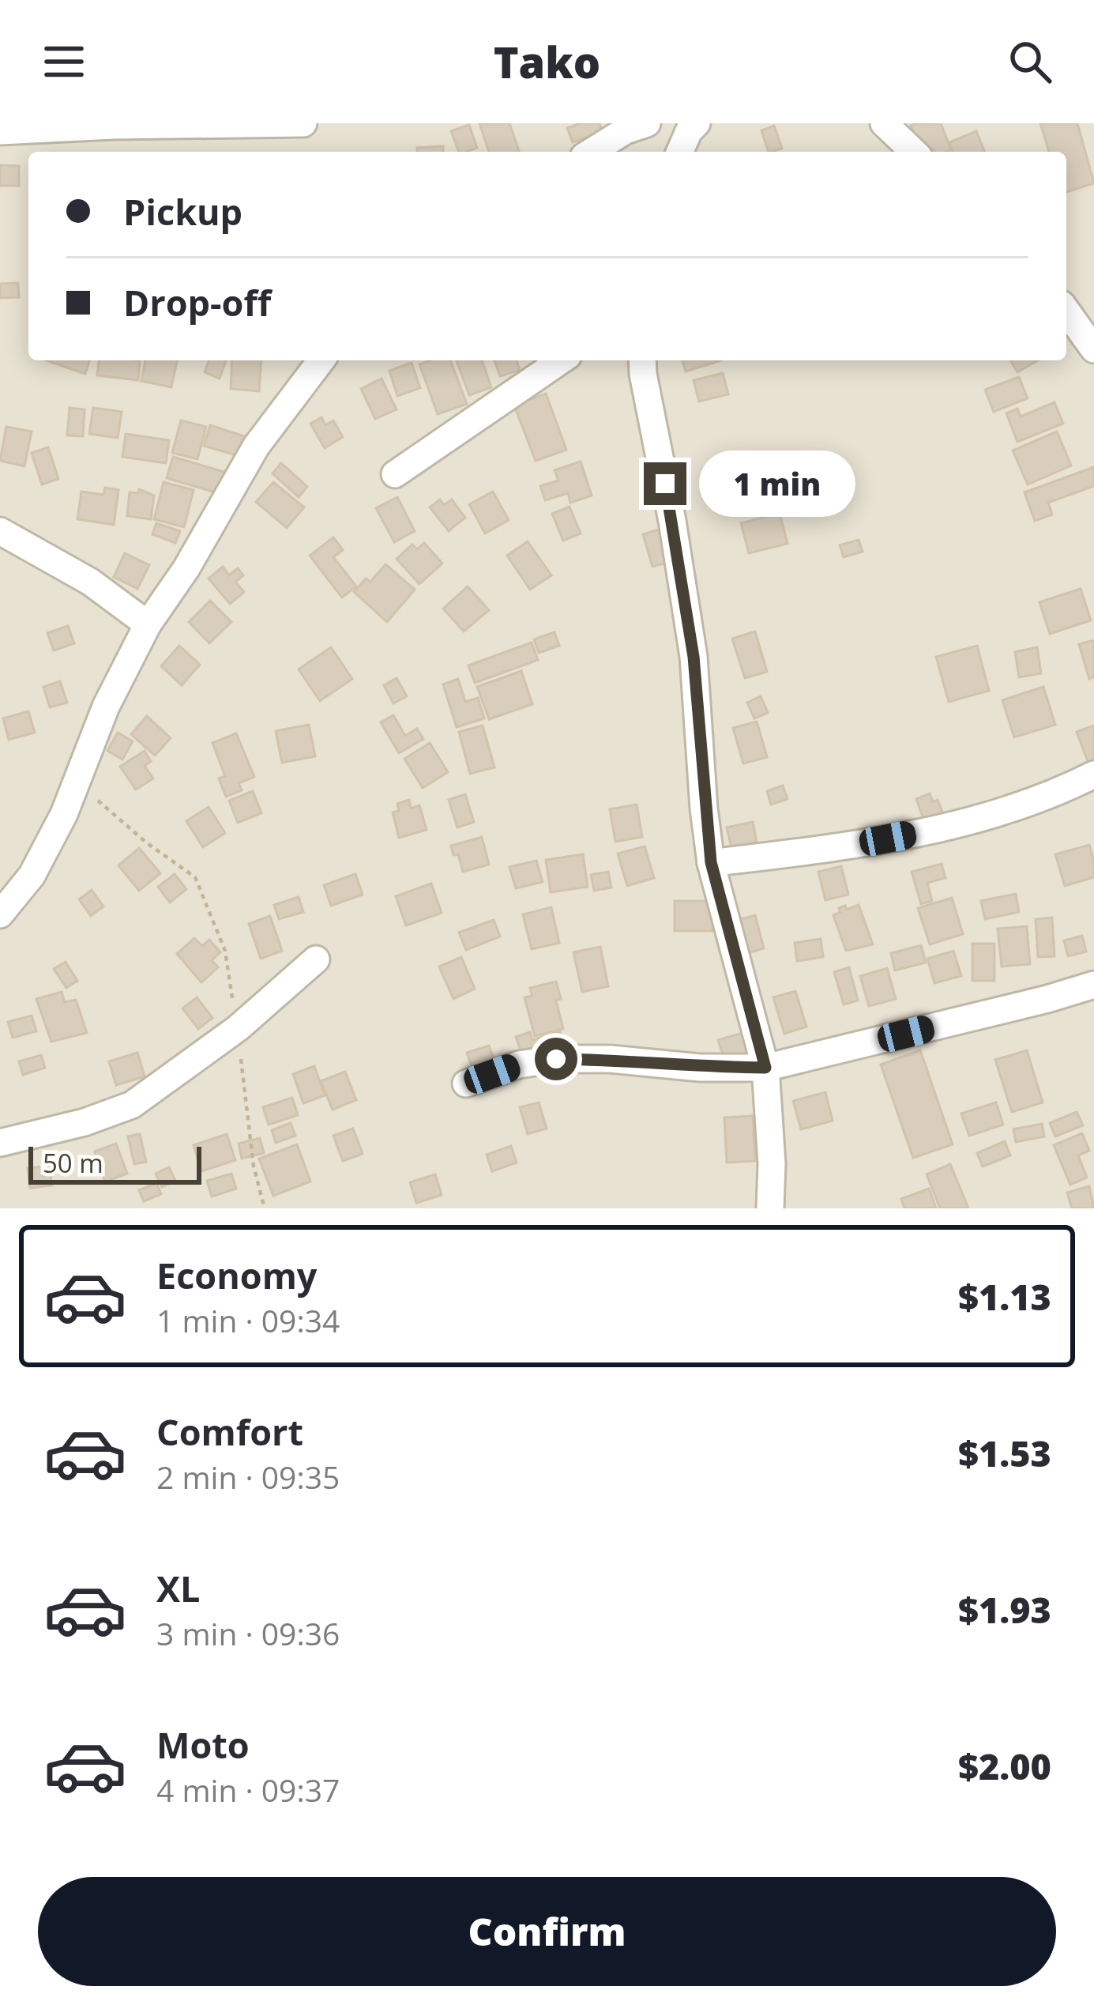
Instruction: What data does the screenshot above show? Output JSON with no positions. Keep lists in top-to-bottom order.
{
  "scale_bar": "50 m",
  "page": {
    "header": "Tako",
    "banner": ["Pickup", "Drop-off"],
    "bubble": "1 min",
    "scale": "50 m",
    "list": [
      {
        "name": "Economy",
        "note": "1 min · 09:34",
        "value": "$1.13"
      },
      {
        "name": "Comfort",
        "note": "2 min · 09:35",
        "value": "$1.53"
      },
      {
        "name": "XL",
        "note": "3 min · 09:36",
        "value": "$1.93"
      },
      {
        "name": "Moto",
        "note": "4 min · 09:37",
        "value": "$2.00"
      }
    ],
    "buttons": "Confirm"
  }
}
